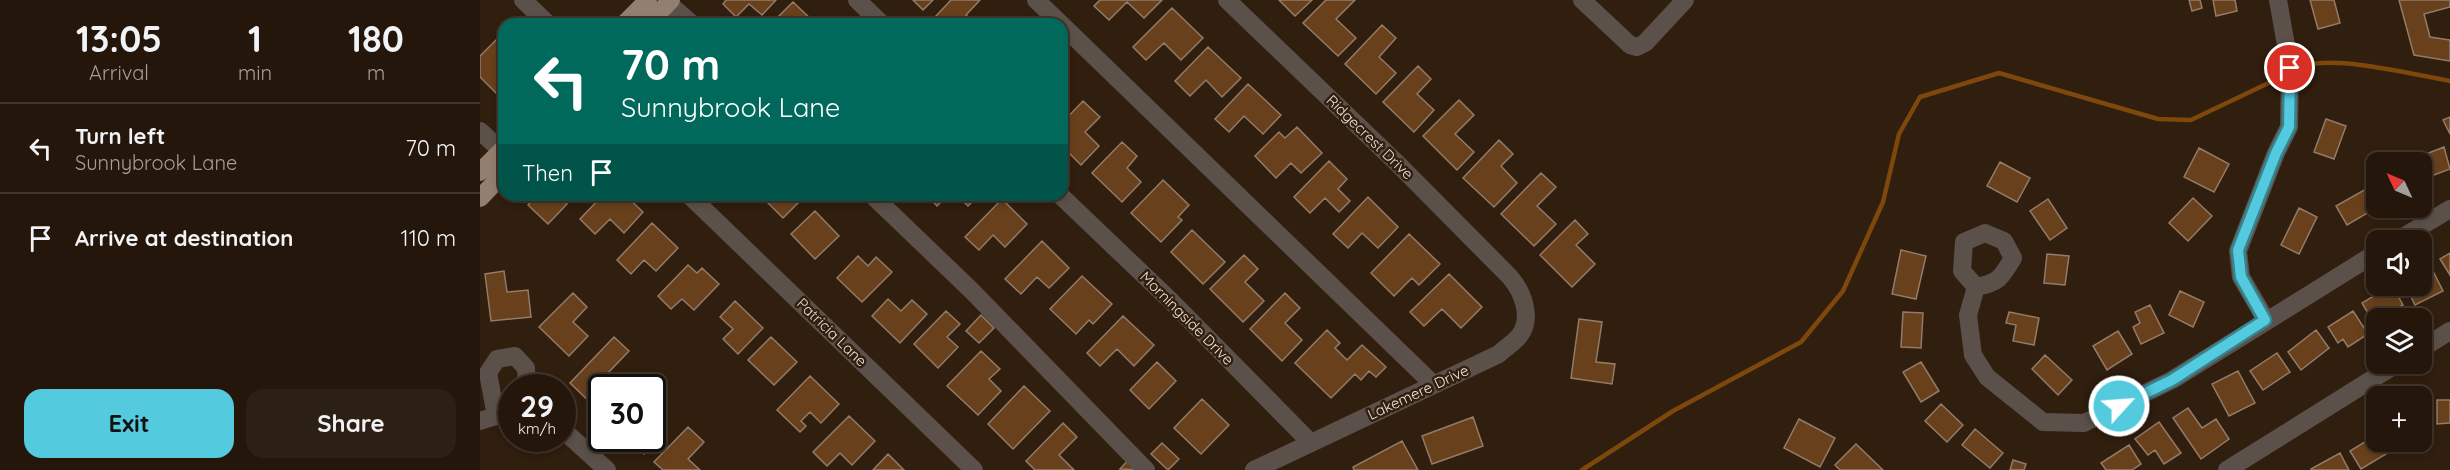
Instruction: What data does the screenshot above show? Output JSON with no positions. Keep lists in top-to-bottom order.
{
  "streets": {
    "street": [
      "Ridgecrest Drive",
      "Morningside Drive",
      "Patricia Lane",
      "Lakemere Drive"
    ]
  },
  "crossings": [
    ["Ridgecrest Drive", "Lakemere Drive"],
    ["Morningside Drive", "Lakemere Drive"]
  ],
  "north": "top left",
  "page": {
    "eta": [
      "13:05",
      "Arrival",
      "1",
      "min",
      "180",
      "m"
    ],
    "turn": ["70 m", "Sunnybrook Lane"],
    "list": [
      {
        "name": "Turn left",
        "note": "Sunnybrook Lane",
        "value": "70 m"
      },
      {
        "name": "Arrive at destination",
        "value": "110 m"
      }
    ],
    "then": "Then",
    "map_buttons": "+",
    "speed": "29 km/h",
    "limit": "30",
    "buttons": ["Exit", "Share"]
  }
}
